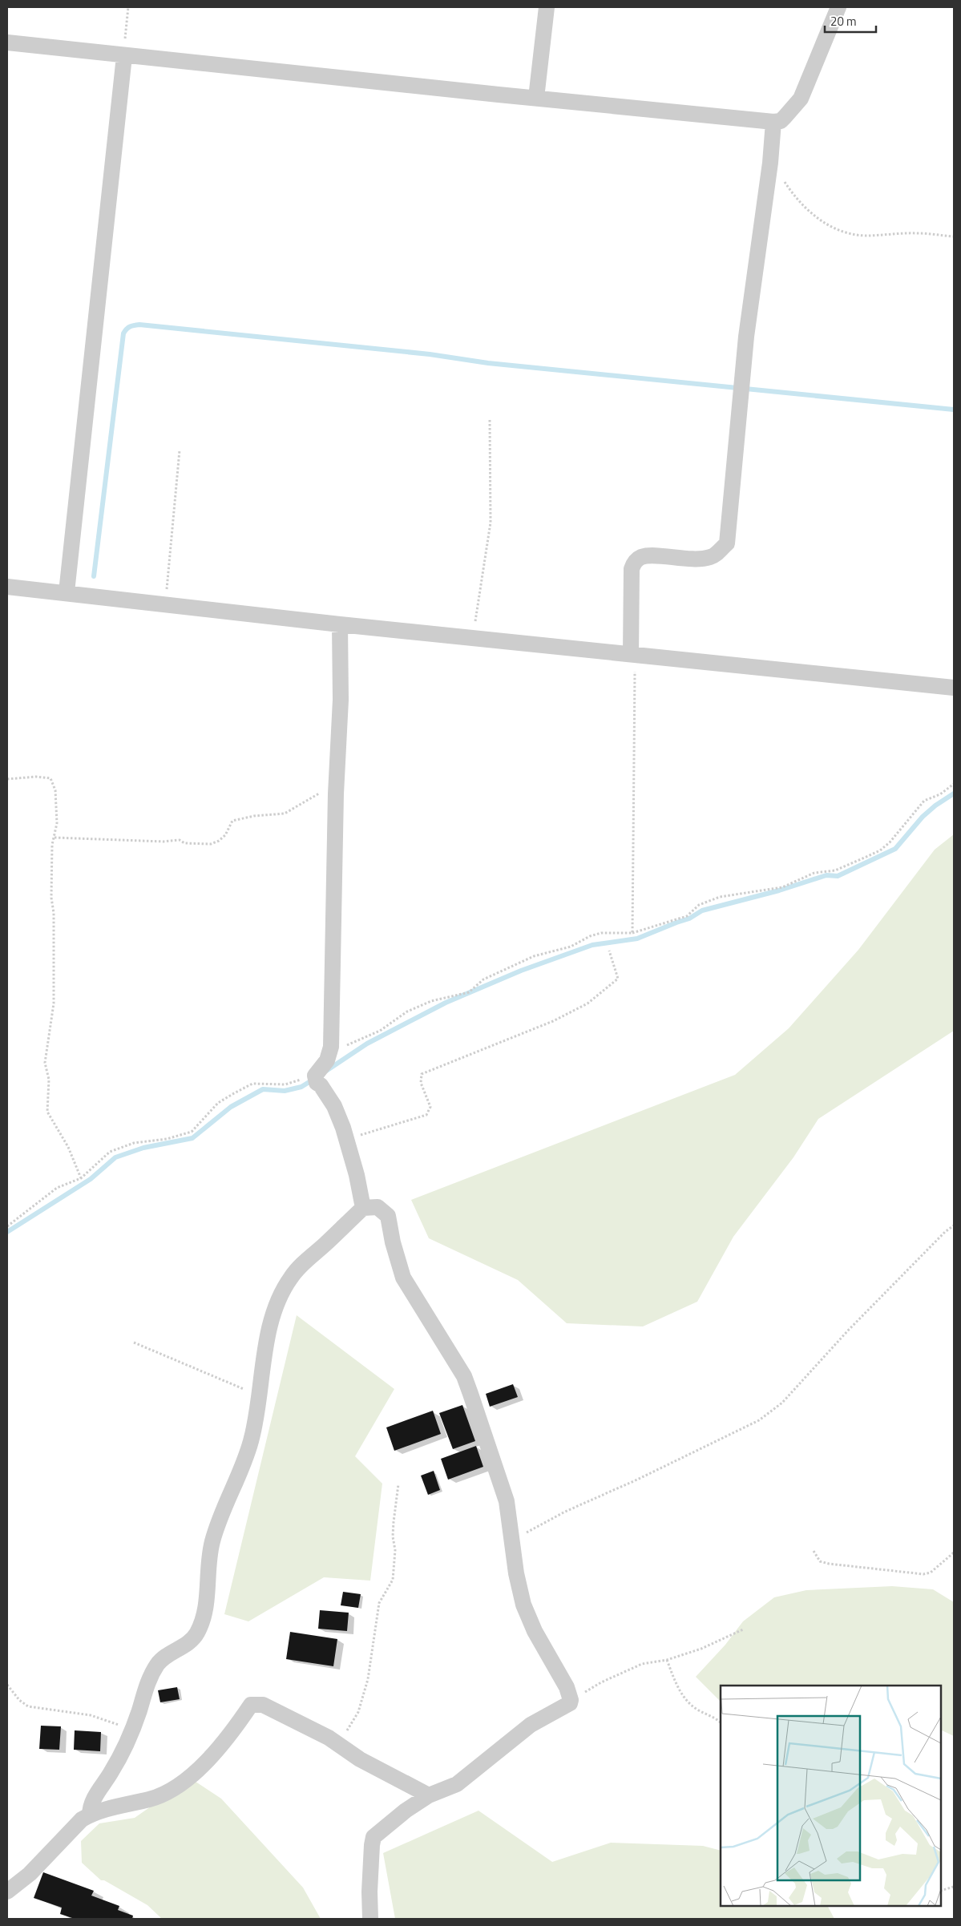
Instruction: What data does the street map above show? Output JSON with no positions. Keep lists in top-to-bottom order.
{
  "scale_bar": "20 m"
}
